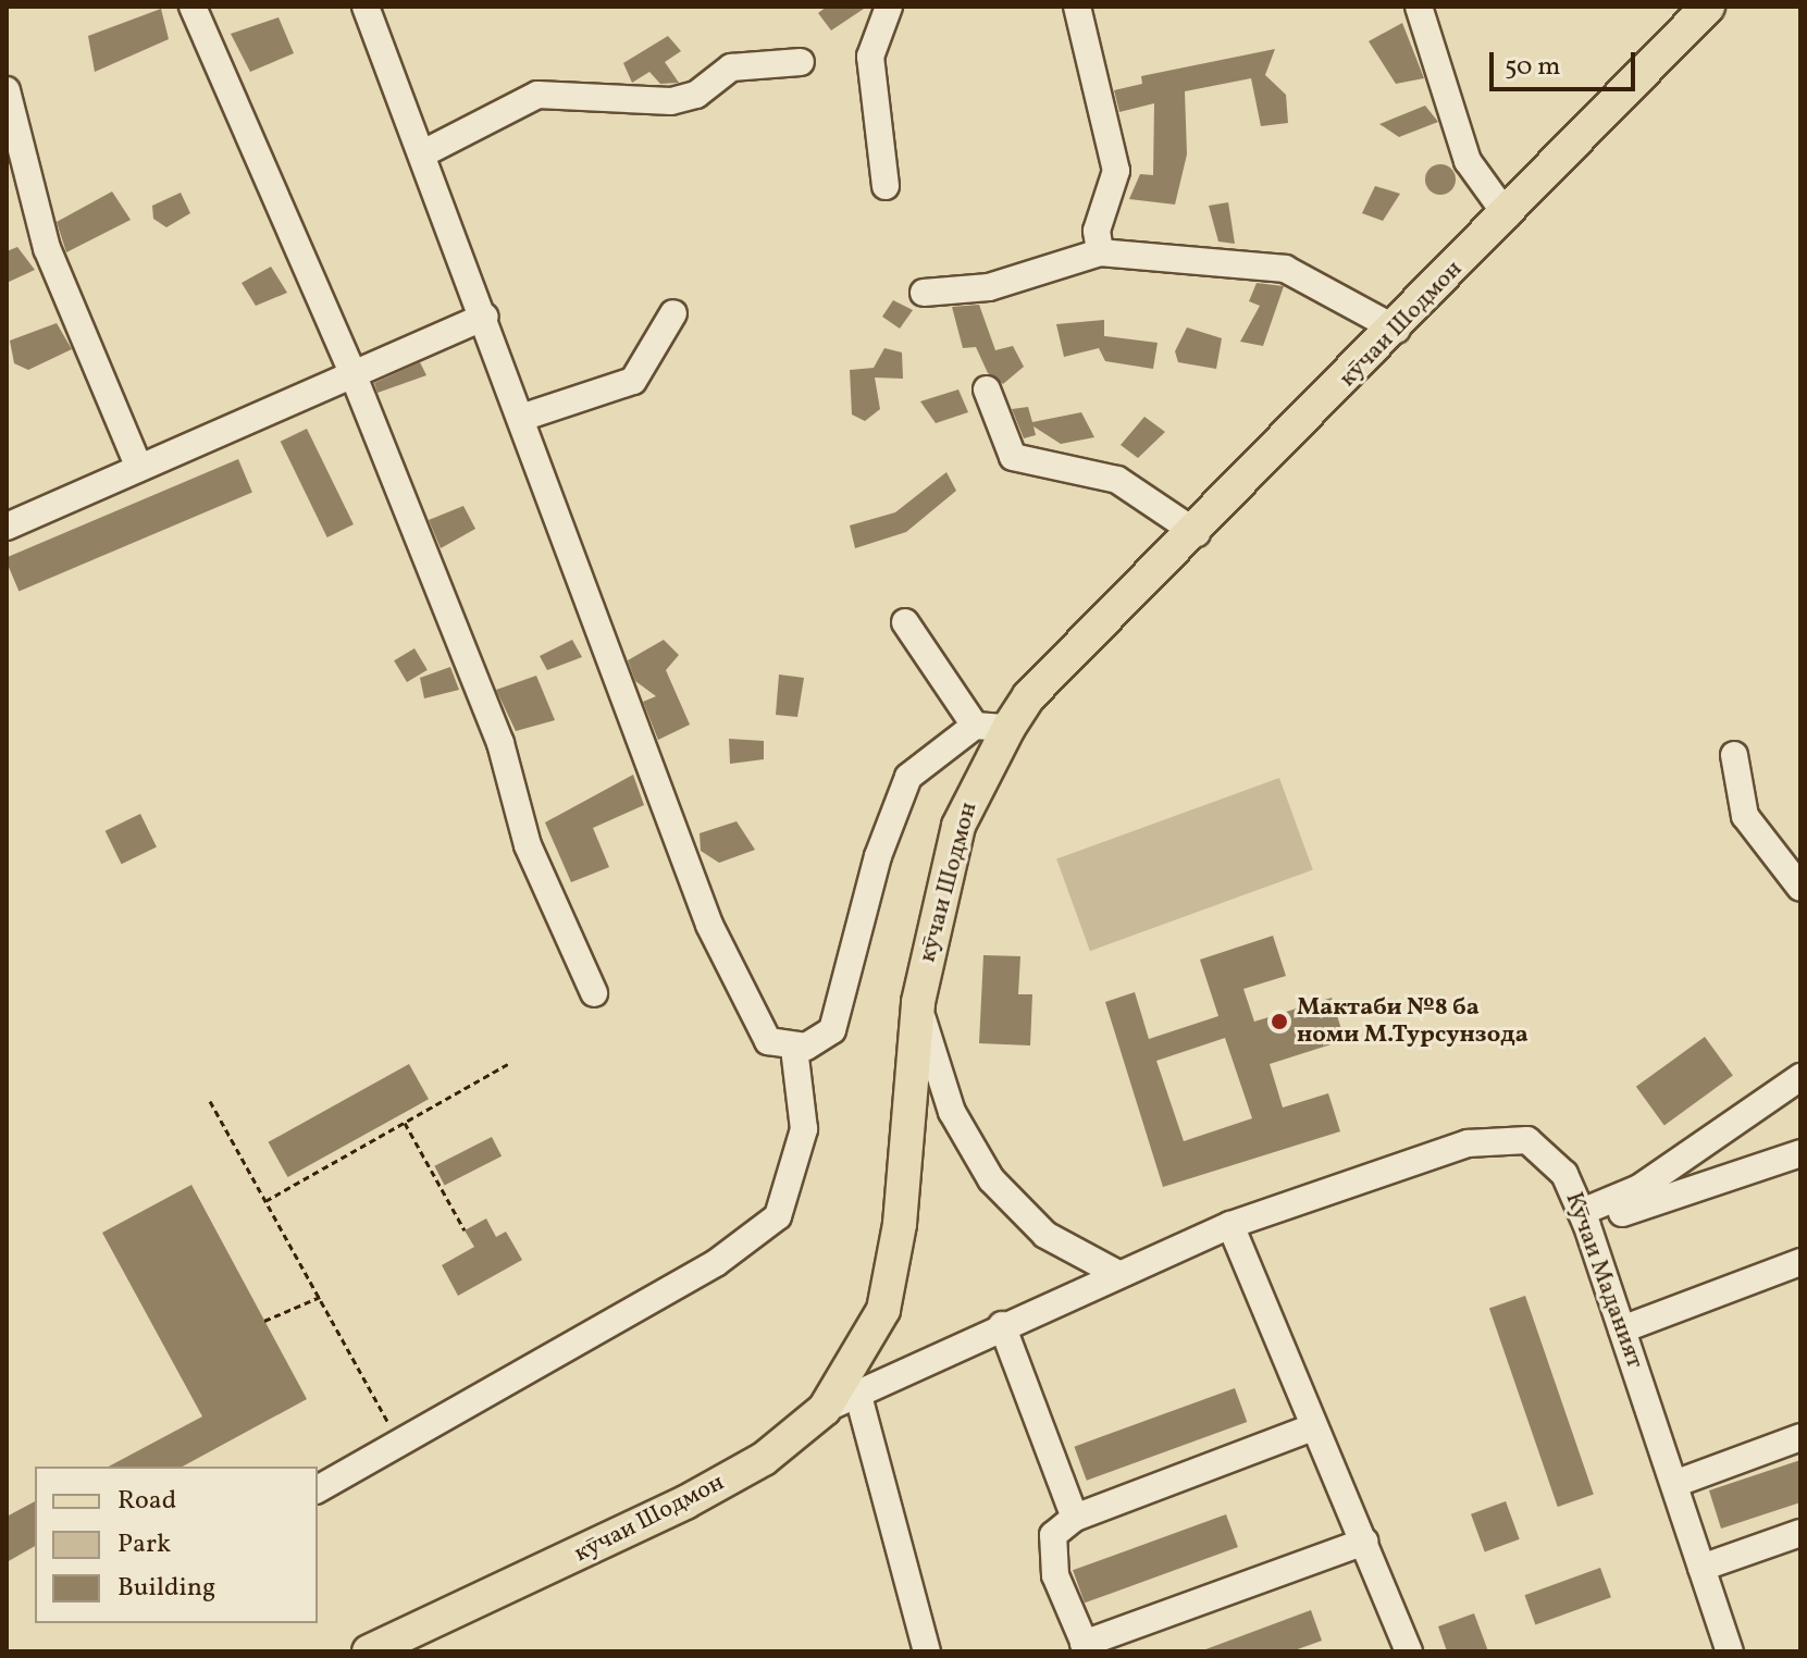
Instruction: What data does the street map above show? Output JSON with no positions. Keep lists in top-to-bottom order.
{
  "streets": {
    "main road": ["кӯчаи Шодмон"],
    "street": ["Кӯчаи Маданият"]
  },
  "crossings": [
    ["кӯчаи Шодмон", "Кӯчаи Маданият"]
  ],
  "places": ["Мактаби №8 ба номи М.Турсунзода"],
  "legend": ["Road", "Park", "Building"],
  "scale_bar": "50 m"
}
